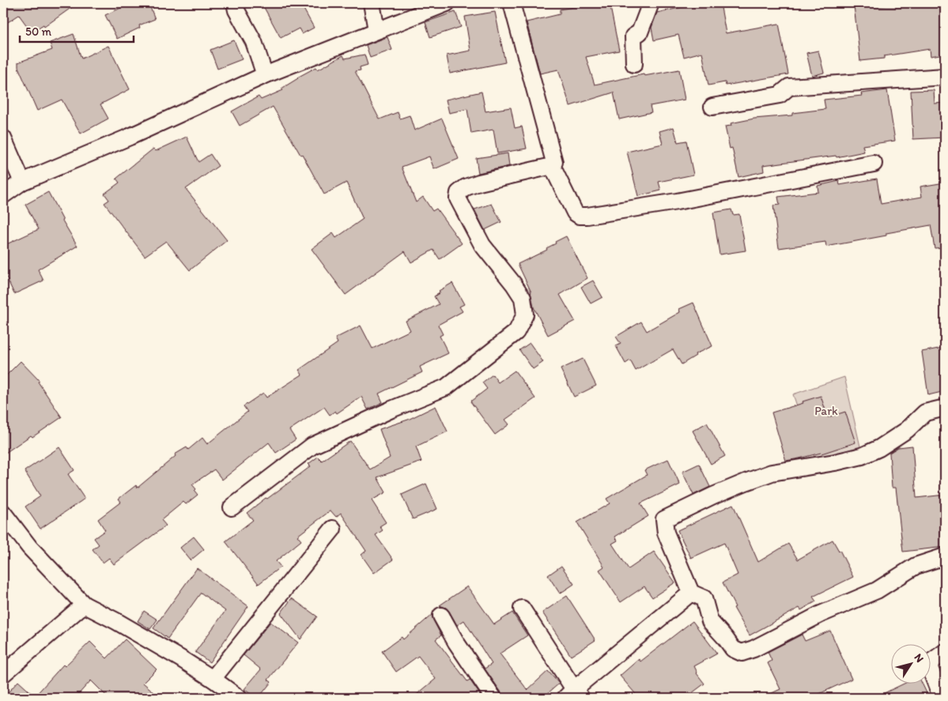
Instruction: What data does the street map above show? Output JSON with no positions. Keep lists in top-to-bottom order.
{
  "parks": ["Park"],
  "scale_bar": "50 m",
  "north": "top right"
}
